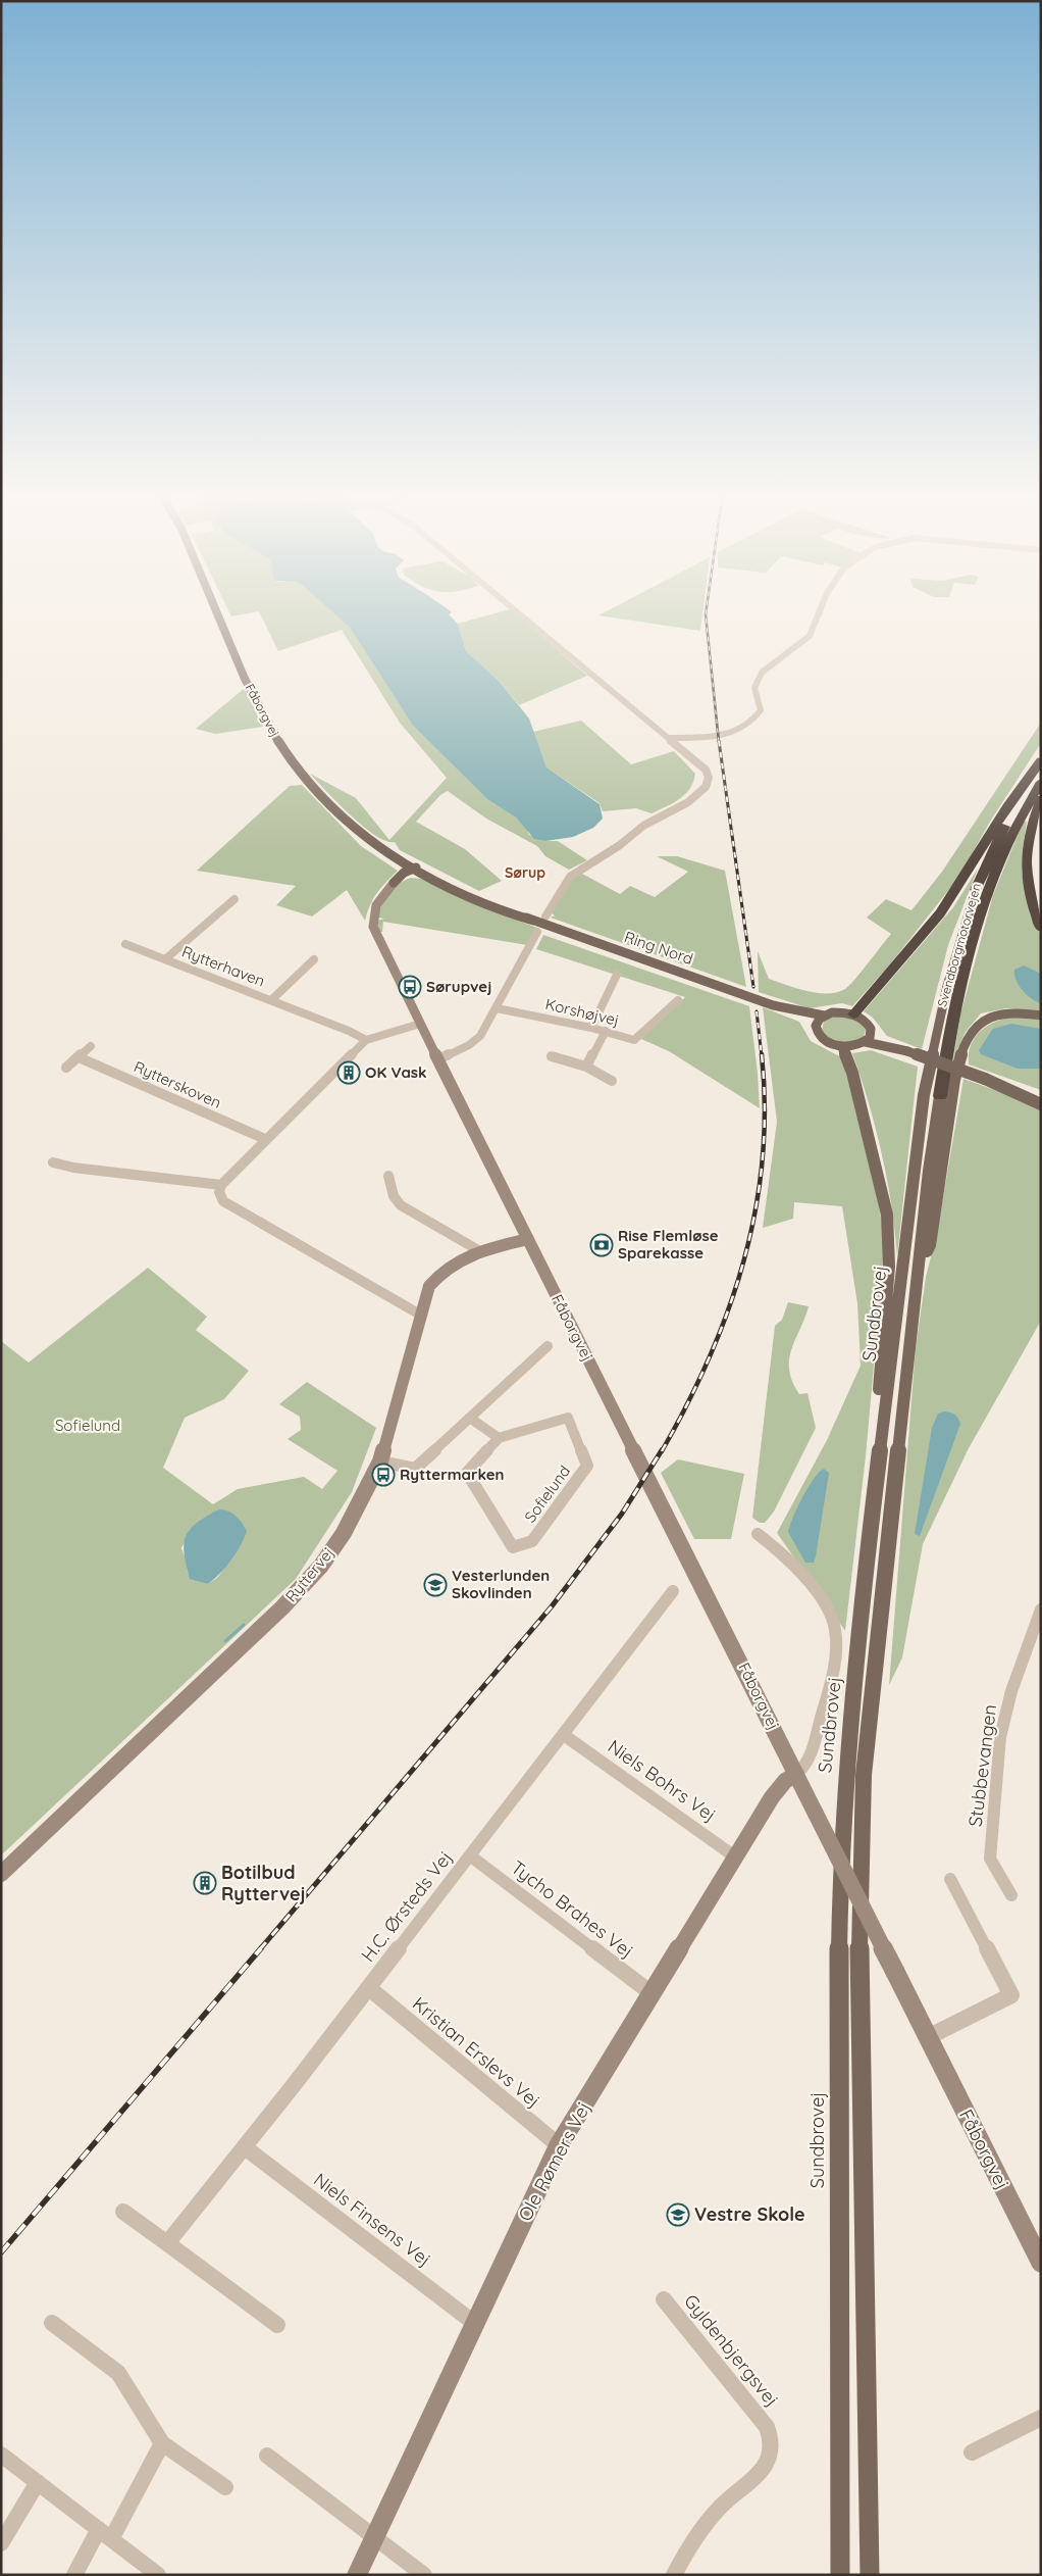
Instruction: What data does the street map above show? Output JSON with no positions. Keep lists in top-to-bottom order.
{
  "streets": {
    "highway": ["Svendborgmotorvejen"],
    "main road": ["Fåborgvej", "Ring Nord", "Sundbrovej"],
    "street": [
      "Rytterhaven",
      "Korshøjvej",
      "Rytterskoven",
      "Sofielund",
      "Ryttervej",
      "Stubbevangen",
      "Niels Bohrs Vej",
      "H.C. Ørsteds Vej",
      "Tycho Brahes Vej",
      "Kristian Erslevs Vej",
      "Ole Rømers Vej",
      "Niels Finsens Vej",
      "Gyldenbjergsvej"
    ]
  },
  "crossings": [
    ["Fåborgvej", "Ring Nord"],
    ["Fåborgvej", "Ryttervej"],
    ["Fåborgvej", "Ole Rømers Vej"],
    ["Svendborgmotorvejen", "Sundbrovej"],
    ["Niels Bohrs Vej", "H.C. Ørsteds Vej"],
    ["Niels Bohrs Vej", "Ole Rømers Vej"],
    ["H.C. Ørsteds Vej", "Tycho Brahes Vej"],
    ["H.C. Ørsteds Vej", "Kristian Erslevs Vej"],
    ["H.C. Ørsteds Vej", "Niels Finsens Vej"],
    ["Tycho Brahes Vej", "Ole Rømers Vej"],
    ["Kristian Erslevs Vej", "Ole Rømers Vej"],
    ["Ole Rømers Vej", "Niels Finsens Vej"]
  ],
  "districts": ["Sørup"],
  "parks": ["Sofielund"],
  "places": {
    "bus stop": ["Sørupvej", "Ryttermarken"],
    "building": ["OK Vask", "Botilbud Ryttervej"],
    "bank": ["Rise Flemløse Sparekasse"],
    "school or university": ["Vesterlunden Skovlinden", "Vestre Skole"]
  }
}
